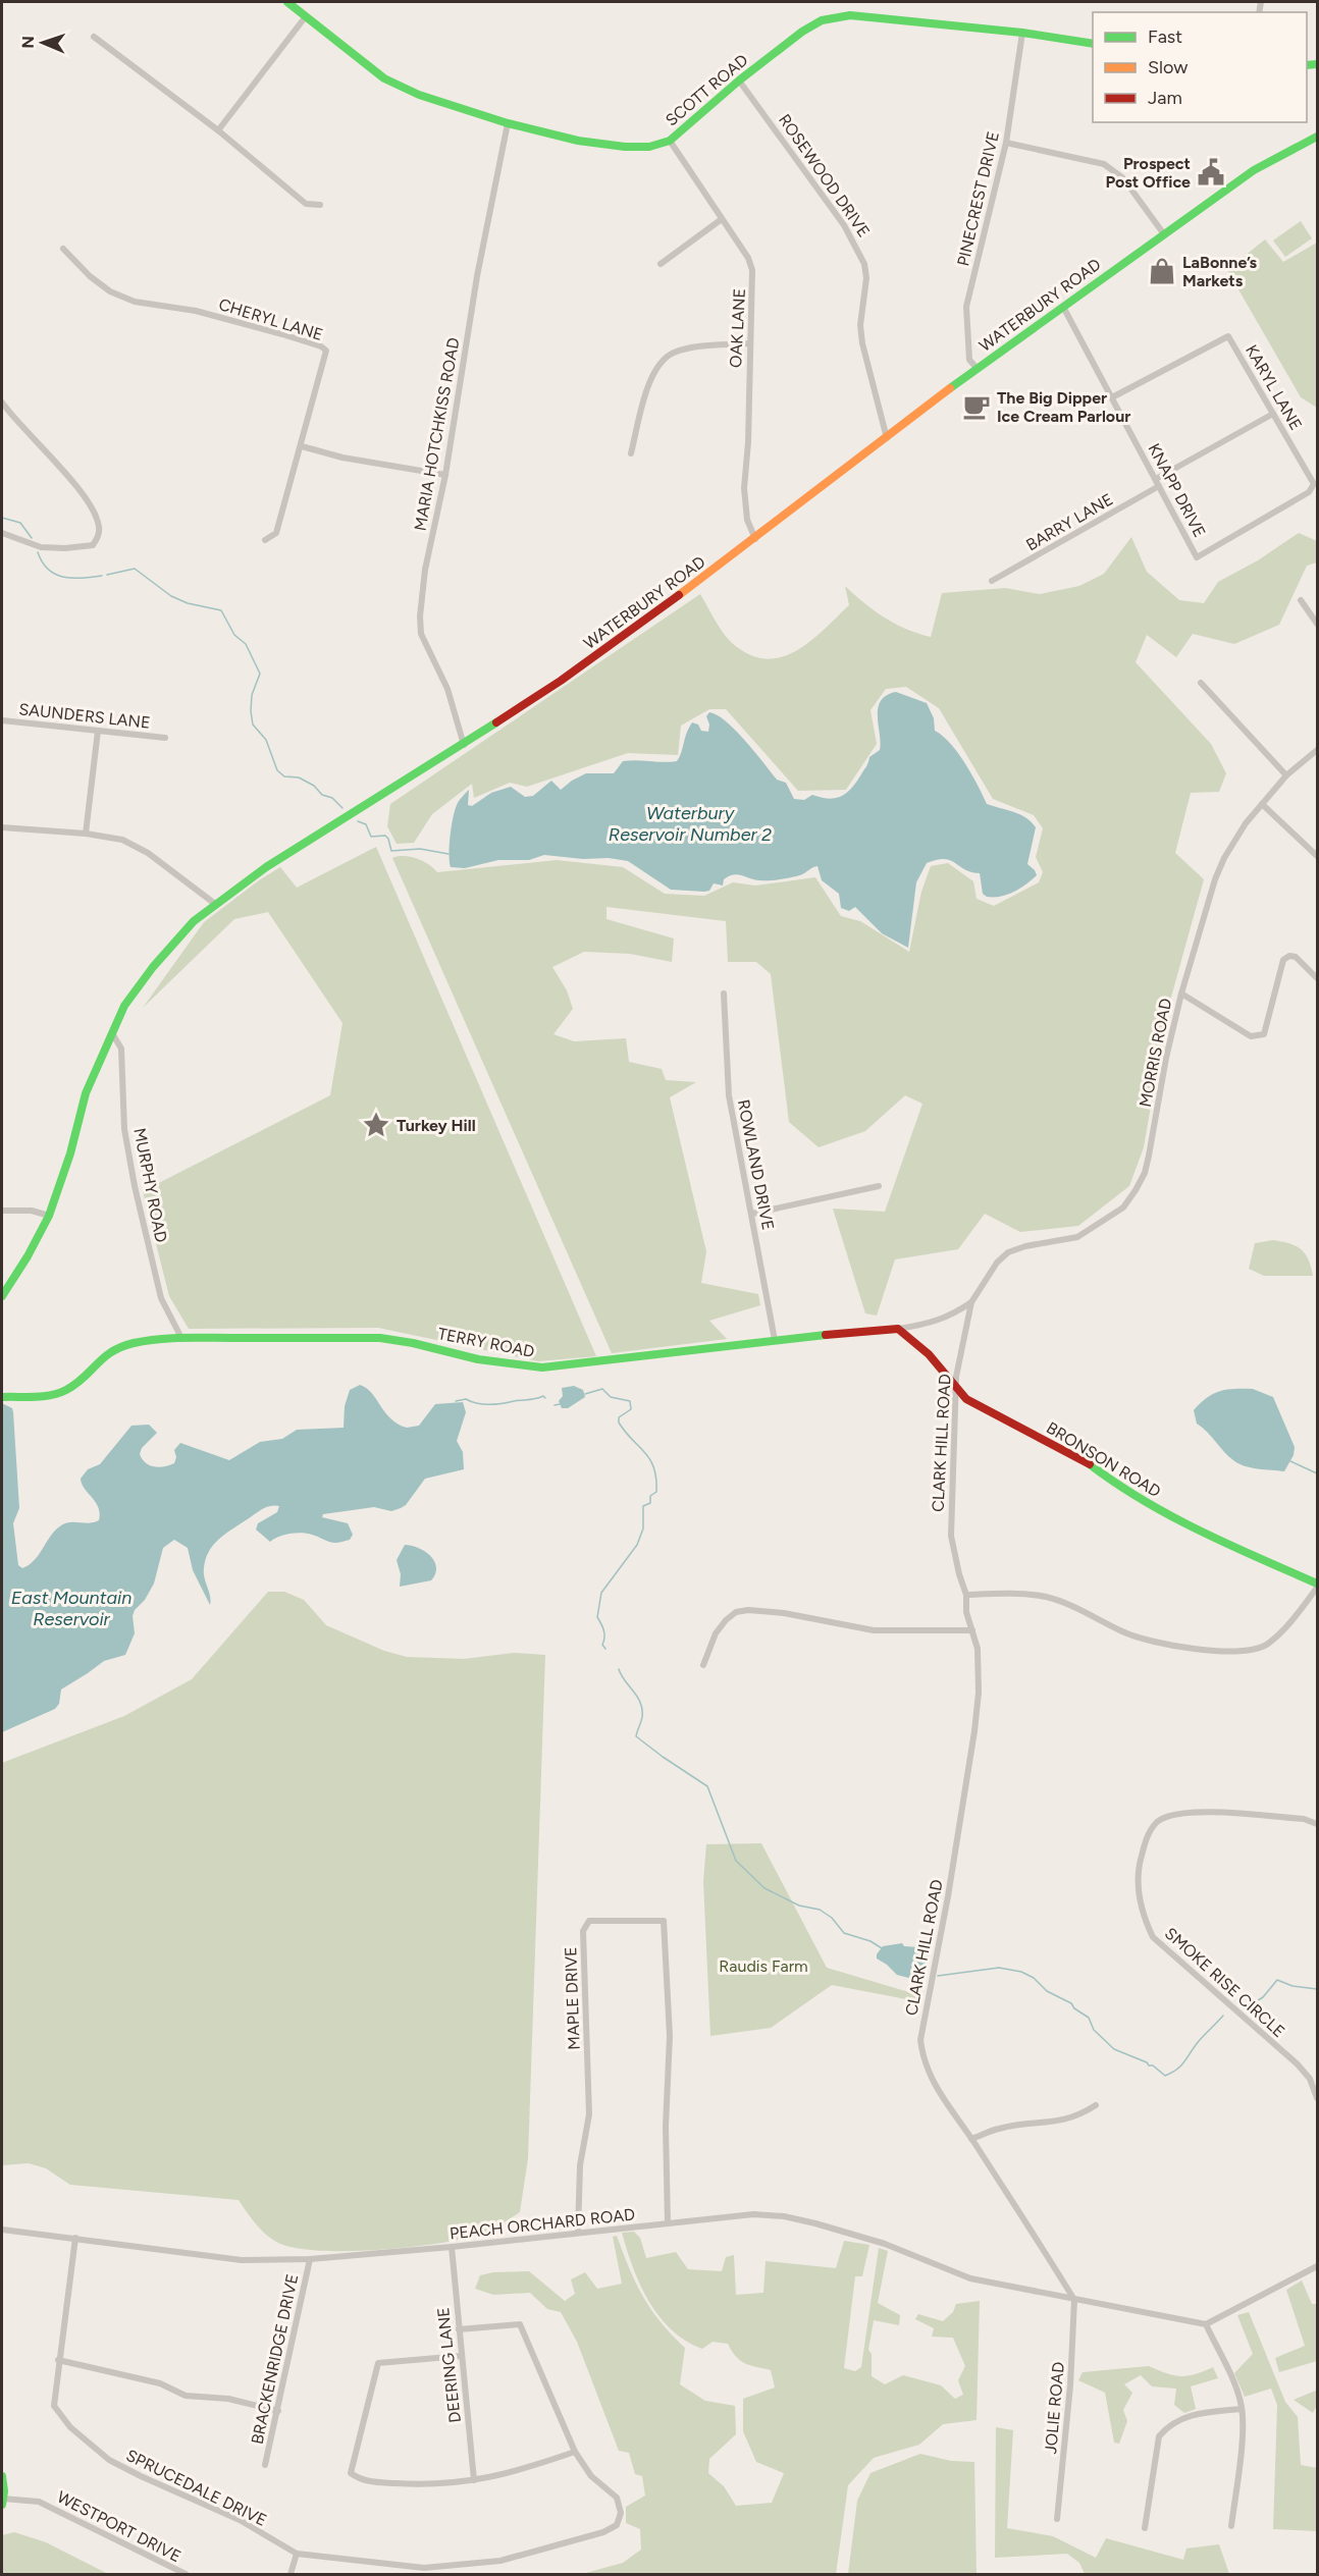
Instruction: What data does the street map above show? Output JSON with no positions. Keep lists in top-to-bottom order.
{
  "streets": {
    "main road": [
      "SCOTT ROAD",
      "WATERBURY ROAD",
      "TERRY ROAD",
      "BRONSON ROAD"
    ],
    "street": [
      "ROSEWOOD DRIVE",
      "PINECREST DRIVE",
      "CHERYL LANE",
      "OAK LANE",
      "KARYL LANE",
      "MARIA HOTCHKISS ROAD",
      "KNAPP DRIVE",
      "BARRY LANE",
      "SAUNDERS LANE",
      "MORRIS ROAD",
      "ROWLAND DRIVE",
      "MURPHY ROAD",
      "CLARK HILL ROAD",
      "SMOKE RISE CIRCLE",
      "MAPLE DRIVE",
      "PEACH ORCHARD ROAD",
      "BRACKENRIDGE DRIVE",
      "DEERING LANE",
      "JOLIE ROAD",
      "SPRUCEDALE DRIVE",
      "WESTPORT DRIVE"
    ]
  },
  "crossings": [
    ["SCOTT ROAD", "ROSEWOOD DRIVE"],
    ["SCOTT ROAD", "PINECREST DRIVE"],
    ["SCOTT ROAD", "OAK LANE"],
    ["SCOTT ROAD", "MARIA HOTCHKISS ROAD"],
    ["ROSEWOOD DRIVE", "WATERBURY ROAD"],
    ["PINECREST DRIVE", "WATERBURY ROAD"],
    ["WATERBURY ROAD", "OAK LANE"],
    ["WATERBURY ROAD", "MARIA HOTCHKISS ROAD"],
    ["WATERBURY ROAD", "KNAPP DRIVE"],
    ["WATERBURY ROAD", "MURPHY ROAD"],
    ["KARYL LANE", "KNAPP DRIVE"],
    ["KARYL LANE", "BARRY LANE"],
    ["KNAPP DRIVE", "BARRY LANE"],
    ["MORRIS ROAD", "TERRY ROAD"],
    ["MORRIS ROAD", "CLARK HILL ROAD"],
    ["ROWLAND DRIVE", "TERRY ROAD"],
    ["MURPHY ROAD", "TERRY ROAD"],
    ["TERRY ROAD", "CLARK HILL ROAD"],
    ["TERRY ROAD", "BRONSON ROAD"],
    ["CLARK HILL ROAD", "BRONSON ROAD"],
    ["CLARK HILL ROAD", "PEACH ORCHARD ROAD"],
    ["CLARK HILL ROAD", "JOLIE ROAD"],
    ["MAPLE DRIVE", "PEACH ORCHARD ROAD"],
    ["PEACH ORCHARD ROAD", "BRACKENRIDGE DRIVE"],
    ["PEACH ORCHARD ROAD", "DEERING LANE"],
    ["PEACH ORCHARD ROAD", "JOLIE ROAD"],
    ["PEACH ORCHARD ROAD", "SPRUCEDALE DRIVE"]
  ],
  "water": ["Waterbury Reservoir Number 2", "East Mountain Reservoir"],
  "parks": ["Raudis Farm"],
  "places": {
    "public building": ["Prospect Post Office"],
    "shop": ["LaBonne’s Markets"],
    "cafe": ["The Big Dipper Ice Cream Parlour"],
    "place": ["Turkey Hill"]
  },
  "legend": ["Fast", "Slow", "Jam"],
  "north": "left"
}
